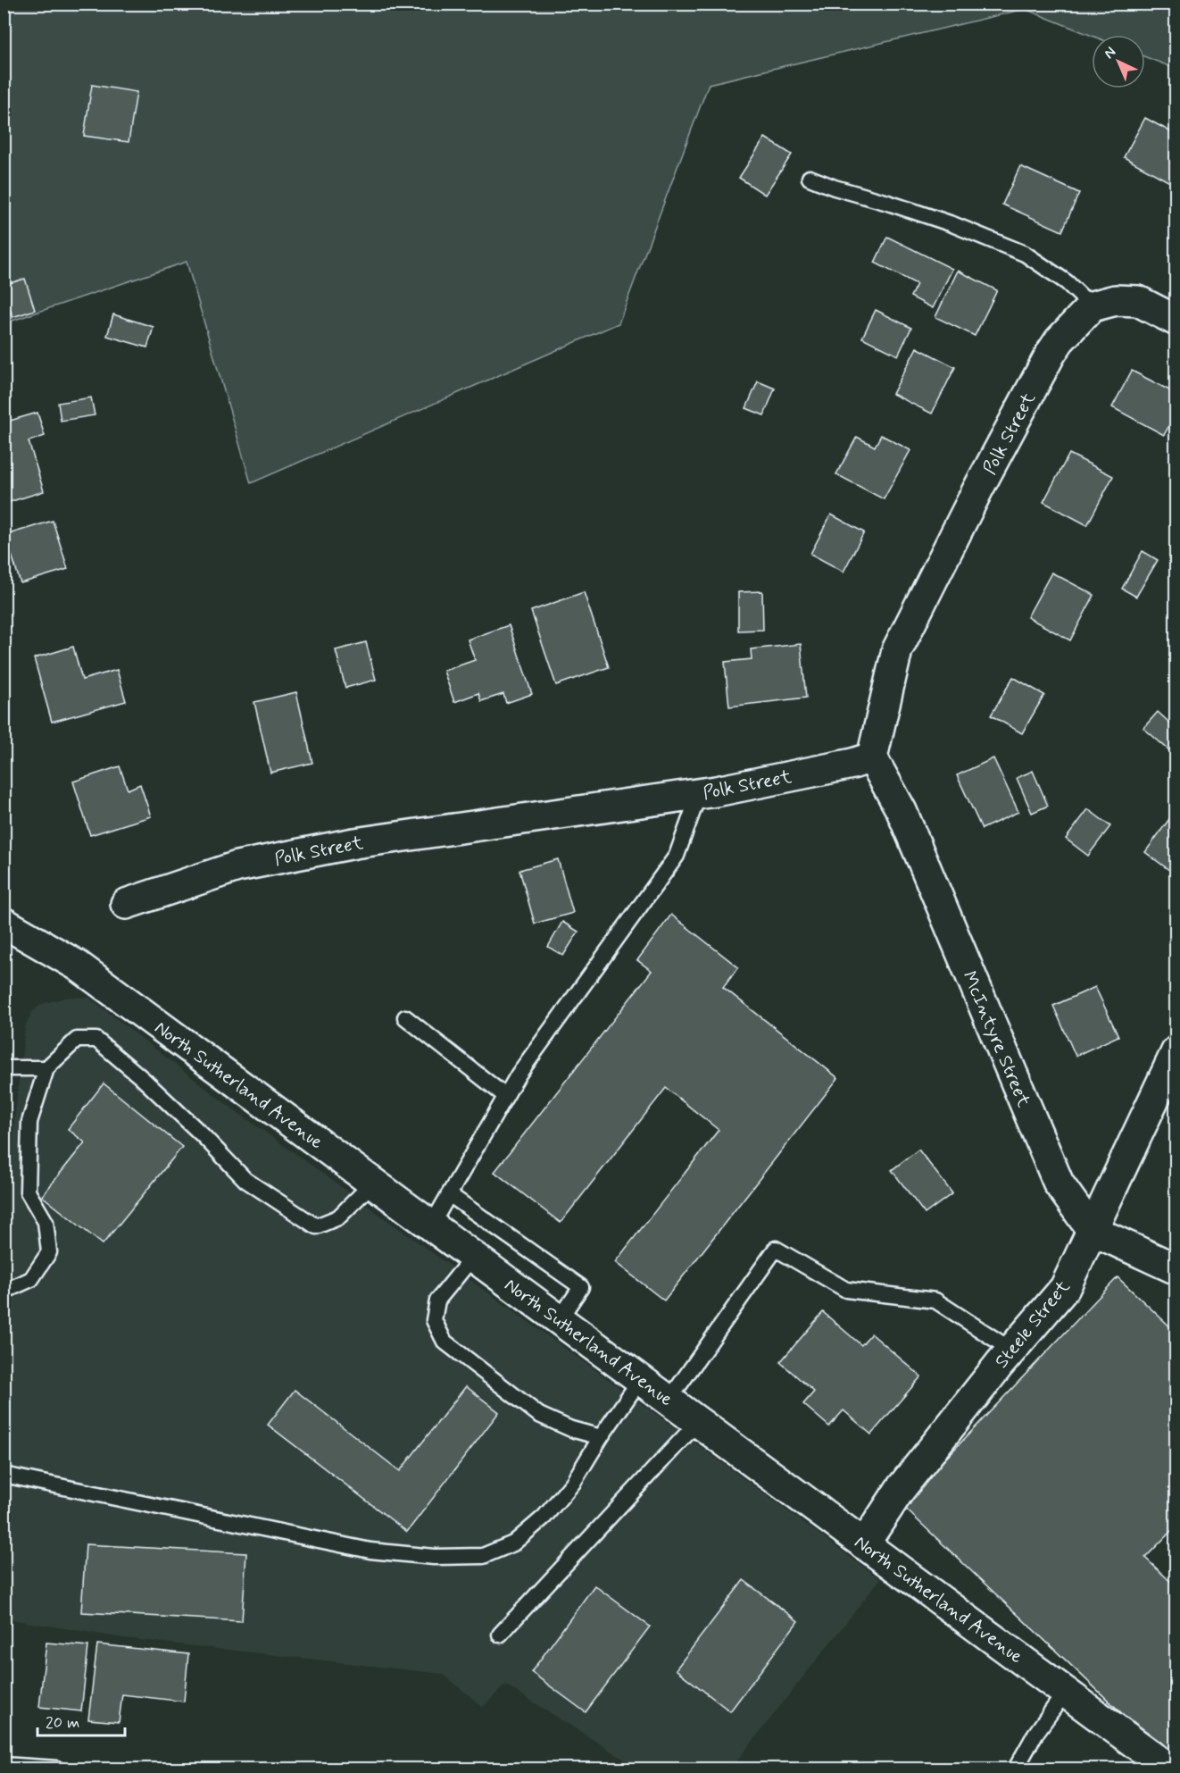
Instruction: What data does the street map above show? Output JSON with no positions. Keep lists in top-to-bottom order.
{
  "streets": {
    "street": [
      "Polk Street",
      "McIntyre Street",
      "North Sutherland Avenue",
      "Steele Street"
    ]
  },
  "crossings": [
    ["Polk Street", "McIntyre Street"],
    ["McIntyre Street", "Steele Street"],
    ["North Sutherland Avenue", "Steele Street"]
  ],
  "scale_bar": "20 m",
  "north": "top left"
}
